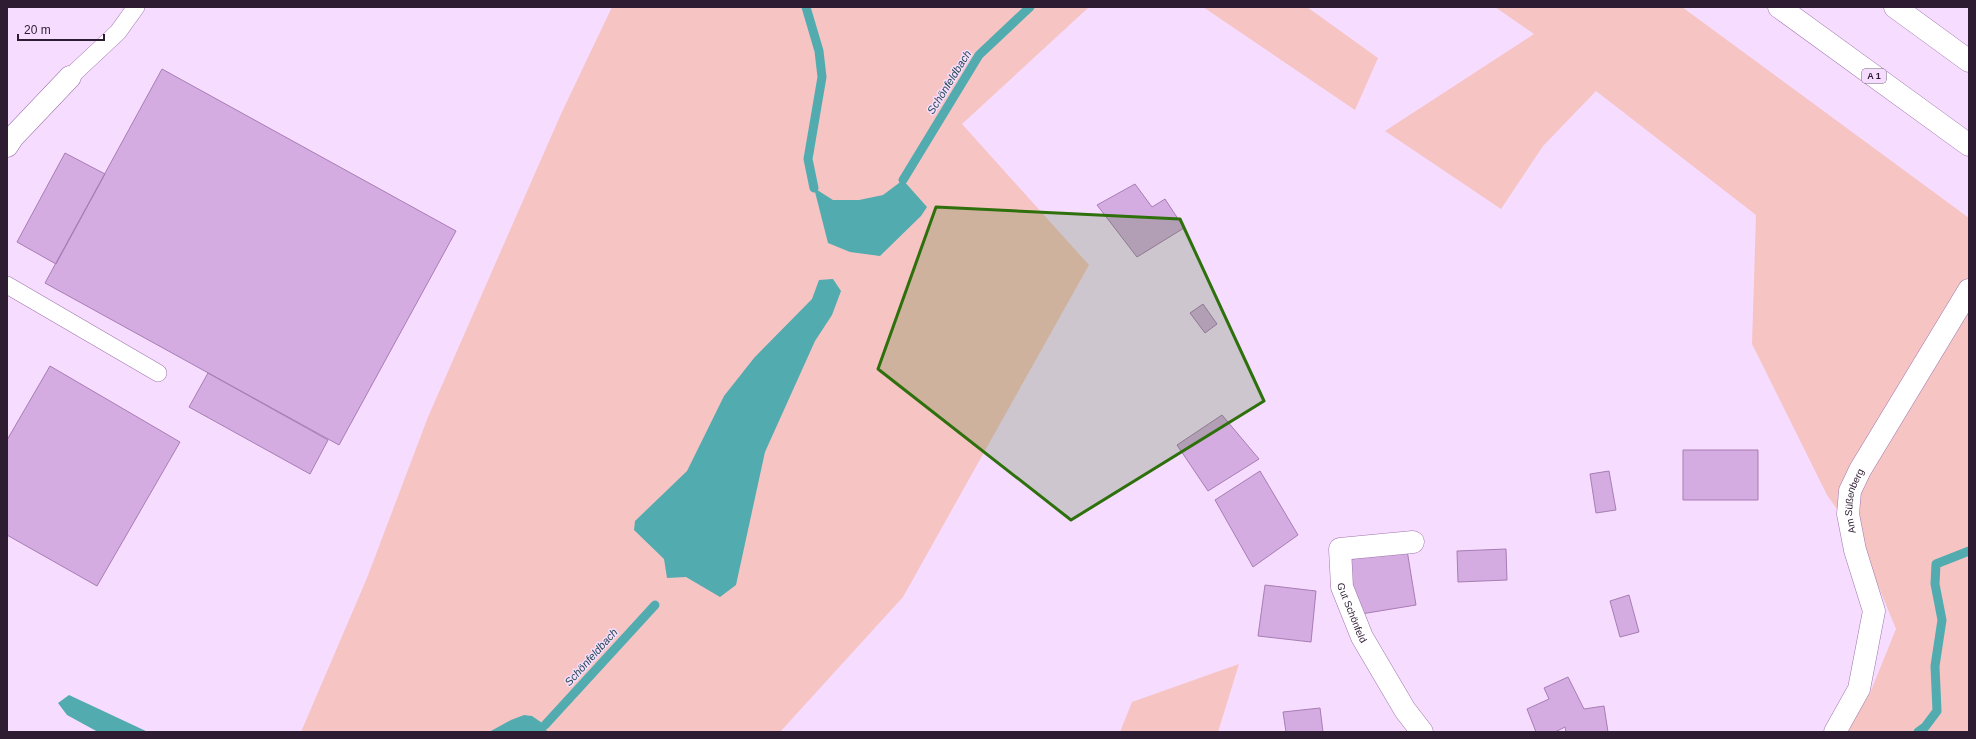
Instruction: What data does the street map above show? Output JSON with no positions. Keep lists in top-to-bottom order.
{
  "streets": {
    "main road": ["A 1", "Am Süßenberg", "Gut Schönfeld"]
  },
  "water": ["Schönfeldbach"],
  "scale_bar": "20 m"
}
